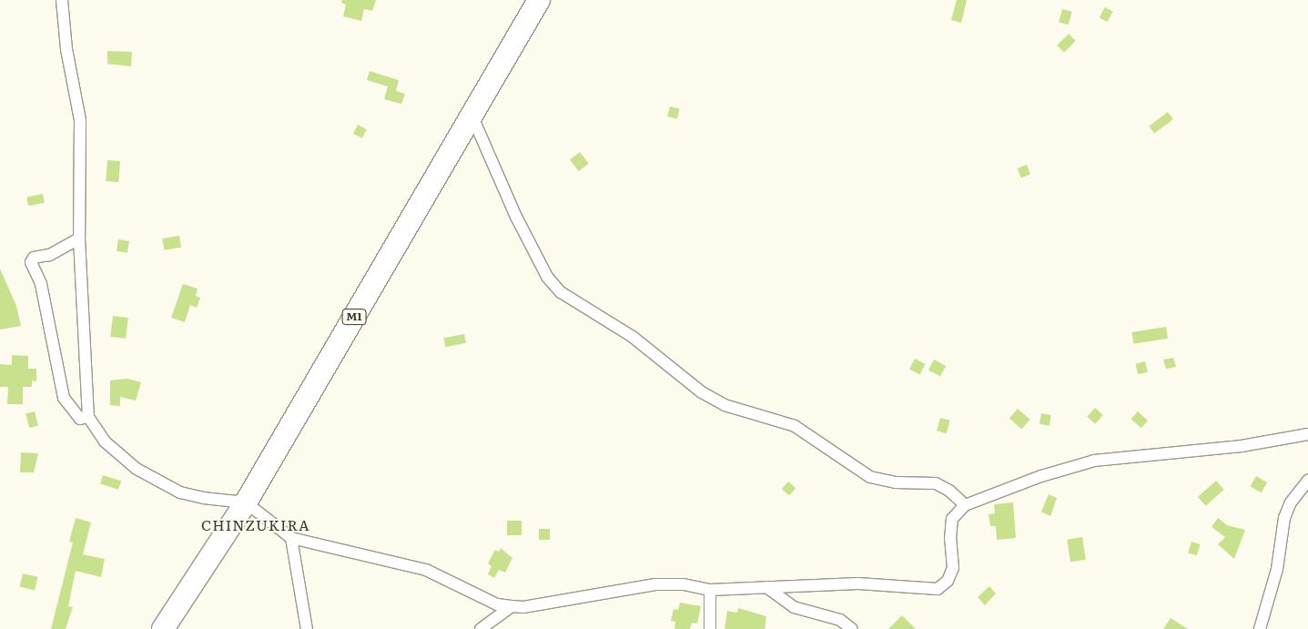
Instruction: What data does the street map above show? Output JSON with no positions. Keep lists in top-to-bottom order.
{
  "streets": {
    "highway": ["M1"]
  },
  "districts": ["CHINZUKIRA"]
}
